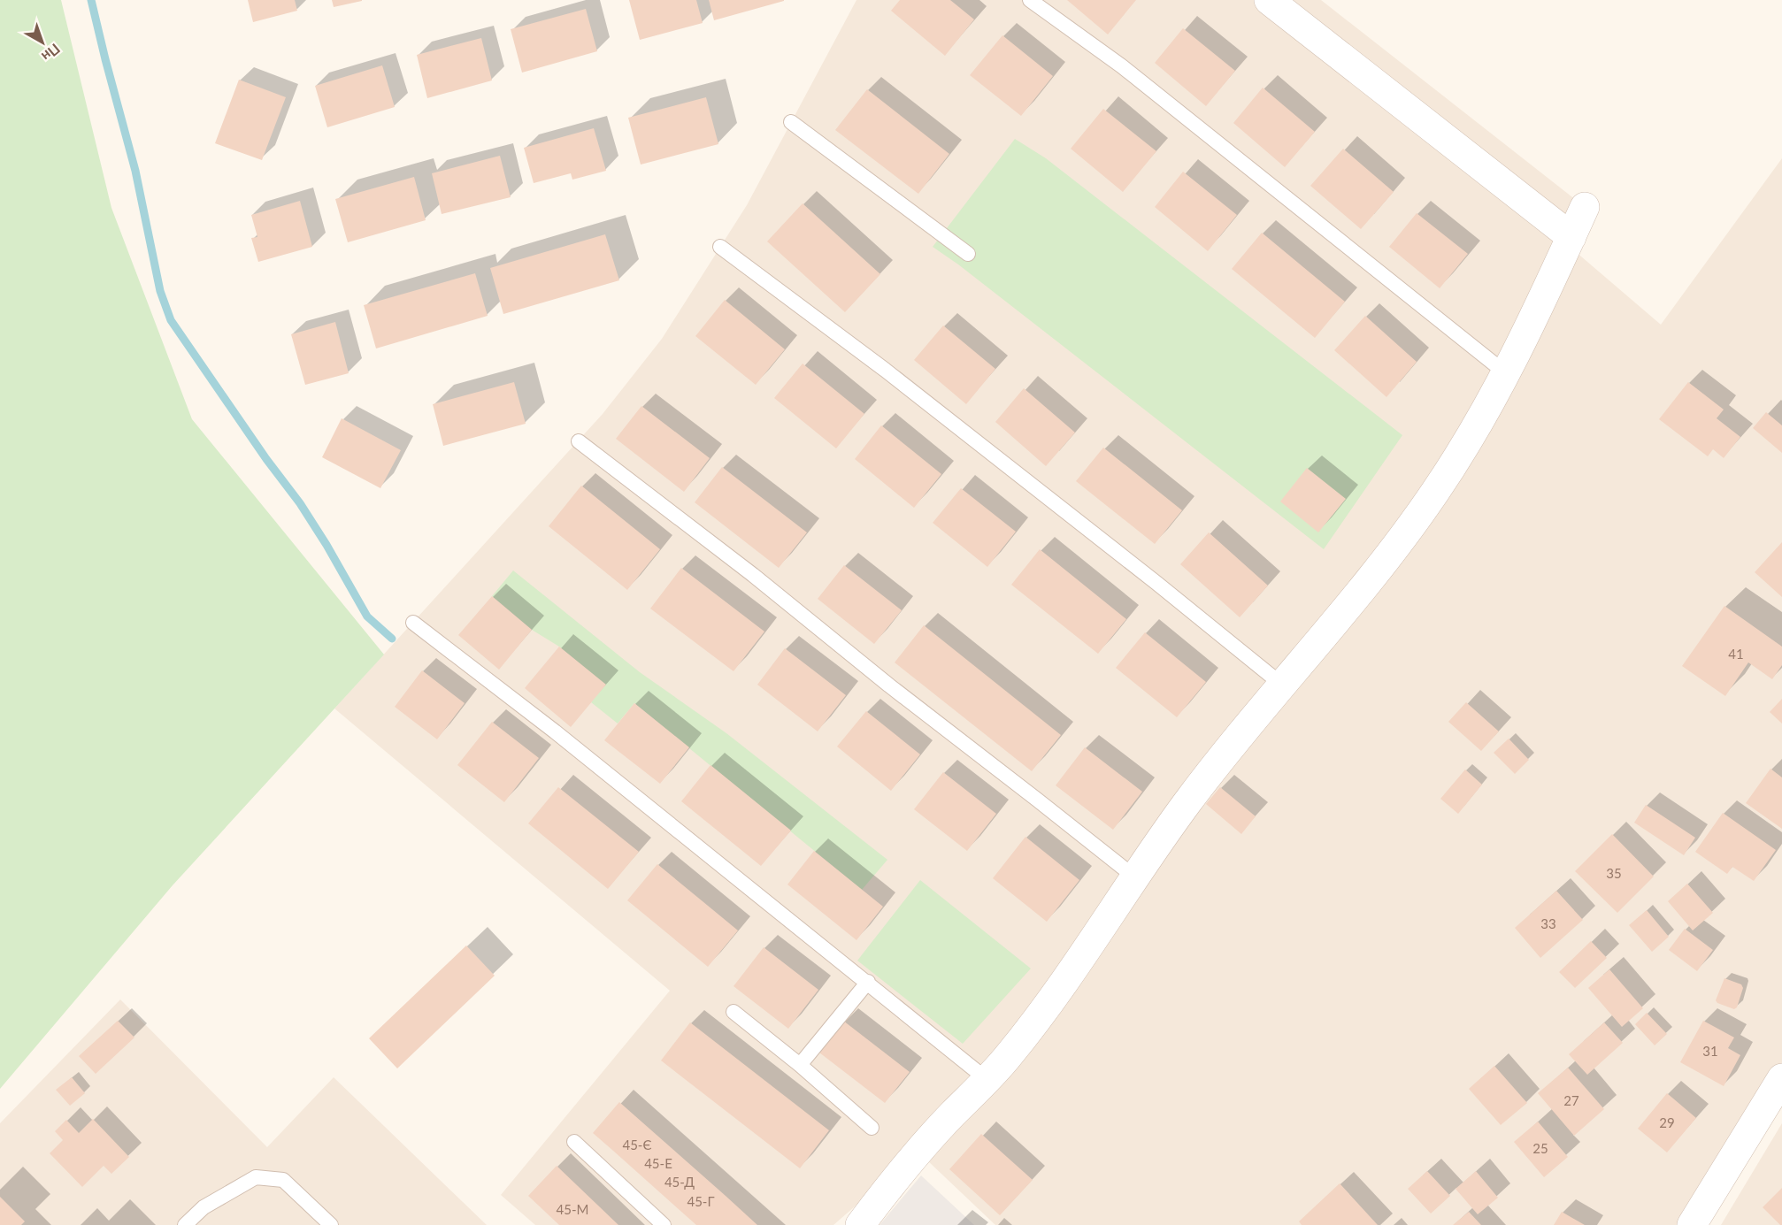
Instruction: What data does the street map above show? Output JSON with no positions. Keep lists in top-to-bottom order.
{
  "house_numbers": [
    "41",
    "35",
    "33",
    "31",
    "27",
    "29",
    "45-Є",
    "25",
    "45-Е",
    "45-Д",
    "45-Г",
    "45-М"
  ],
  "north": "bottom right"
}
